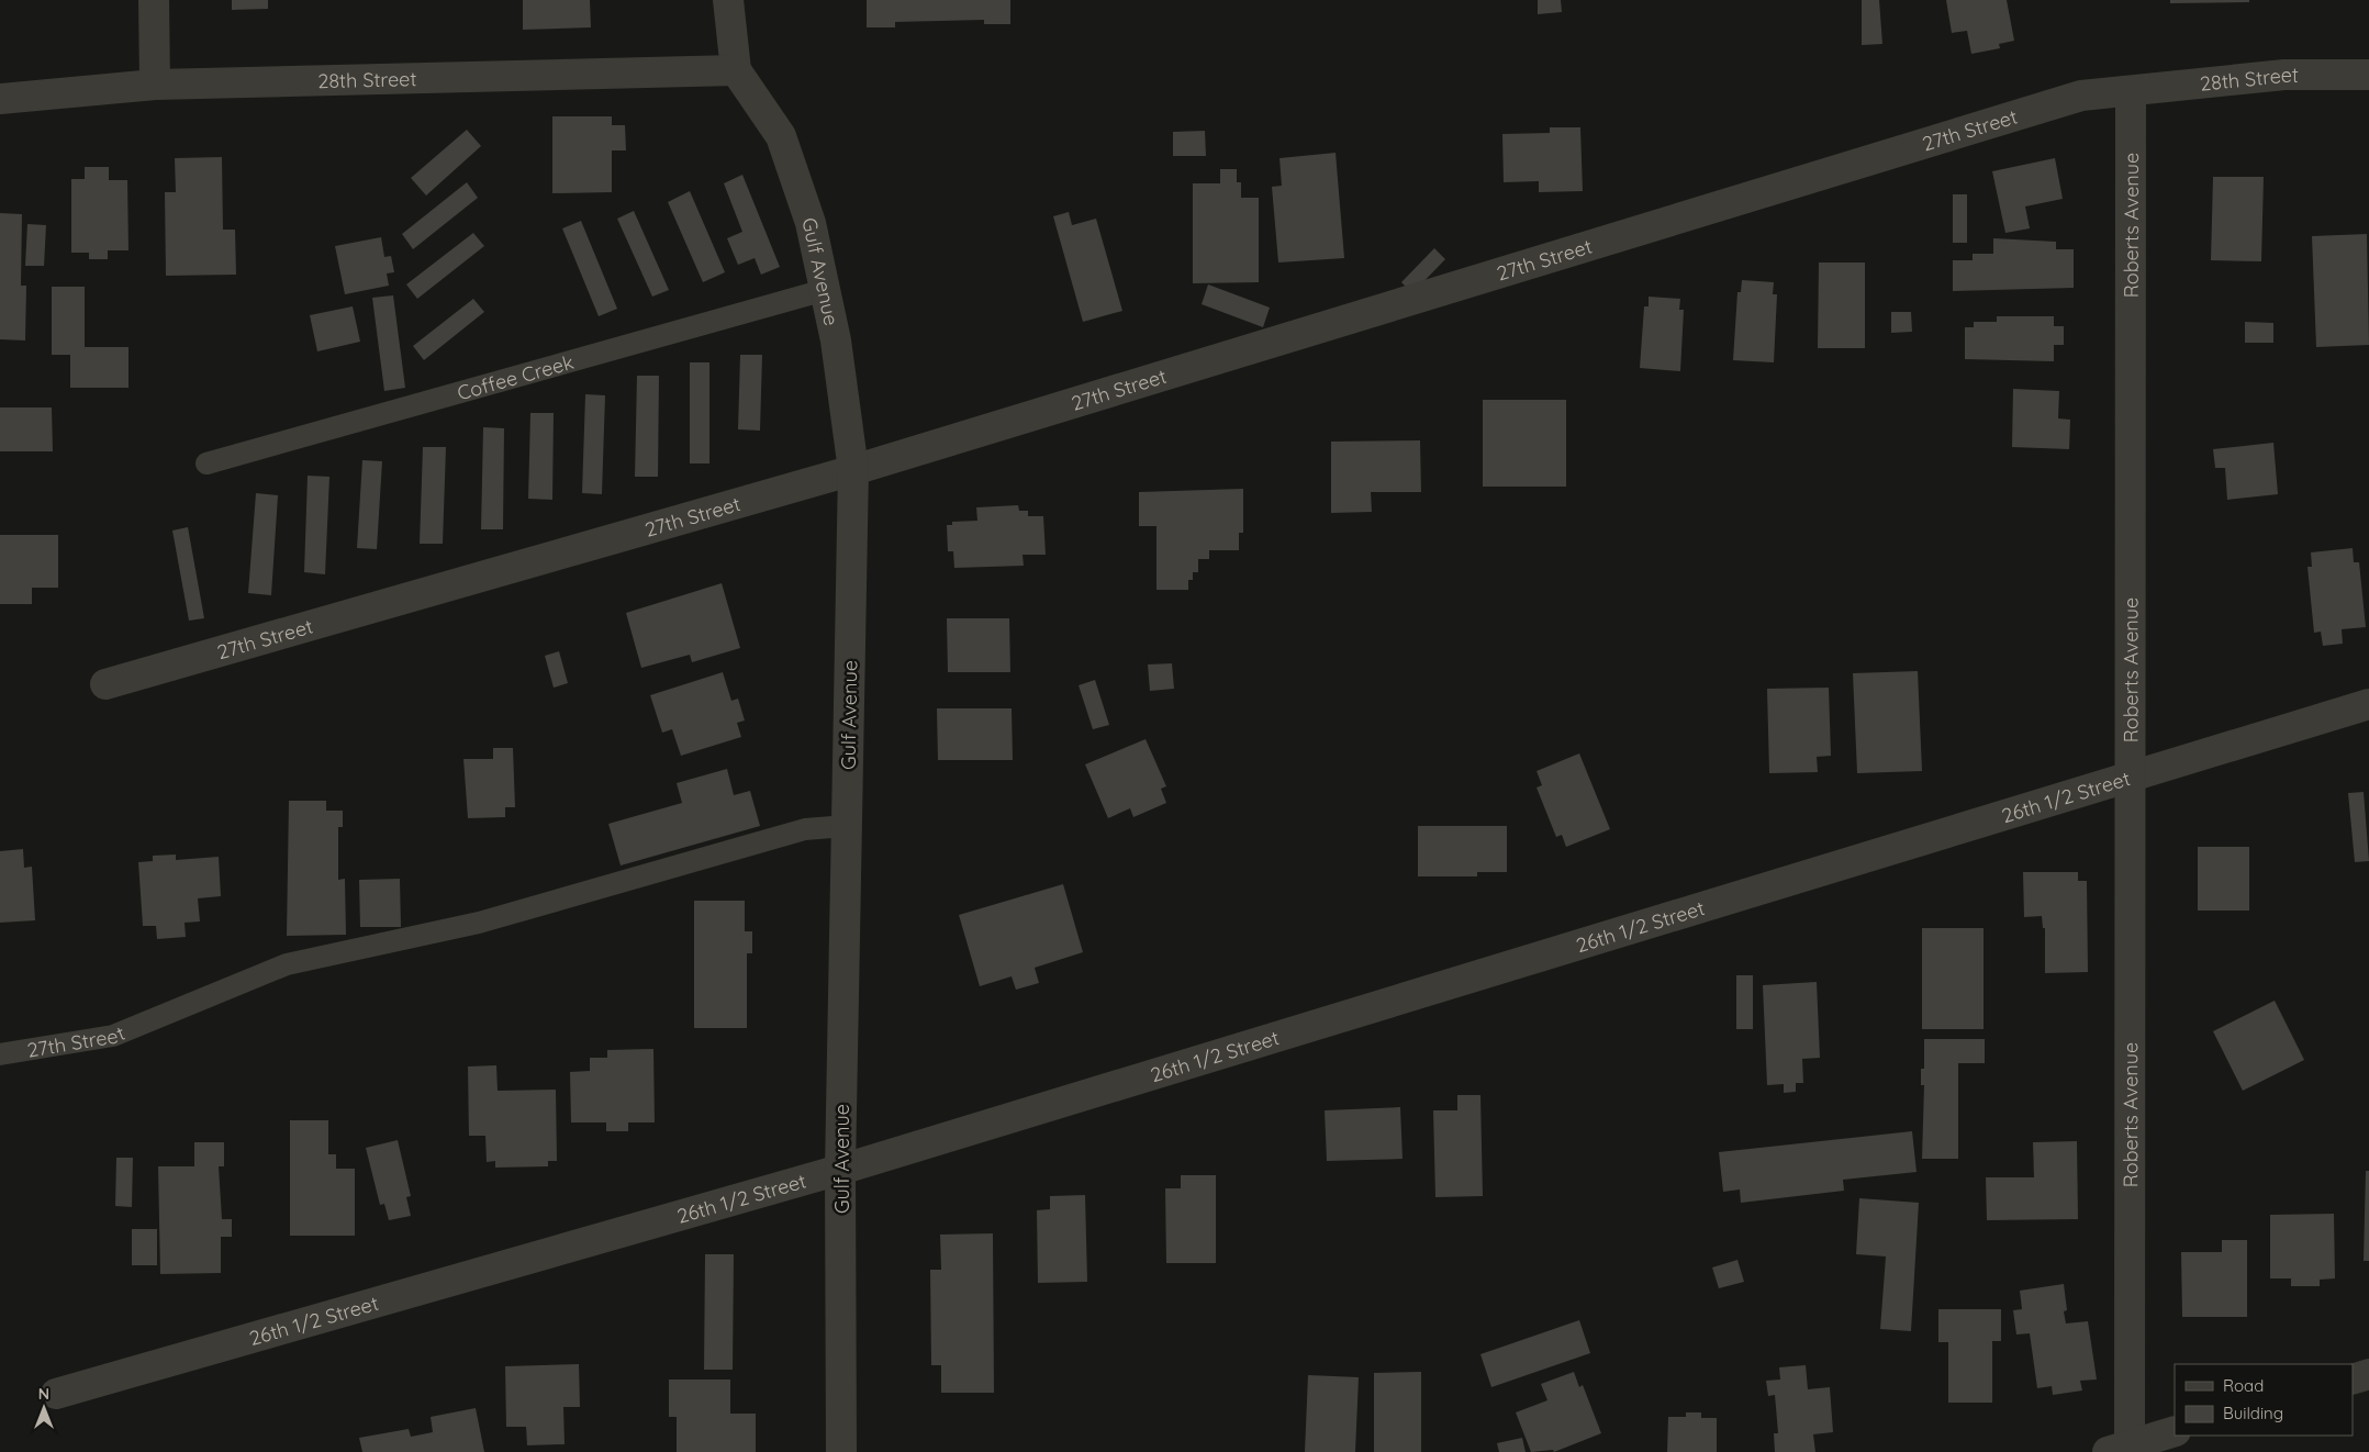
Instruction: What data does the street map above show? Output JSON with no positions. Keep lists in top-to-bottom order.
{
  "streets": {
    "street": [
      "28th Street",
      "27th Street",
      "Roberts Avenue",
      "Gulf Avenue",
      "26th 1/2 Street"
    ],
    "lane": ["Coffee Creek"]
  },
  "crossings": [
    ["28th Street", "27th Street"],
    ["28th Street", "Roberts Avenue"],
    ["28th Street", "Gulf Avenue"],
    ["27th Street", "Roberts Avenue"],
    ["27th Street", "Gulf Avenue"],
    ["Roberts Avenue", "26th 1/2 Street"],
    ["Gulf Avenue", "Coffee Creek"],
    ["Gulf Avenue", "26th 1/2 Street"]
  ],
  "legend": ["Road", "Building"],
  "north": "top"
}
